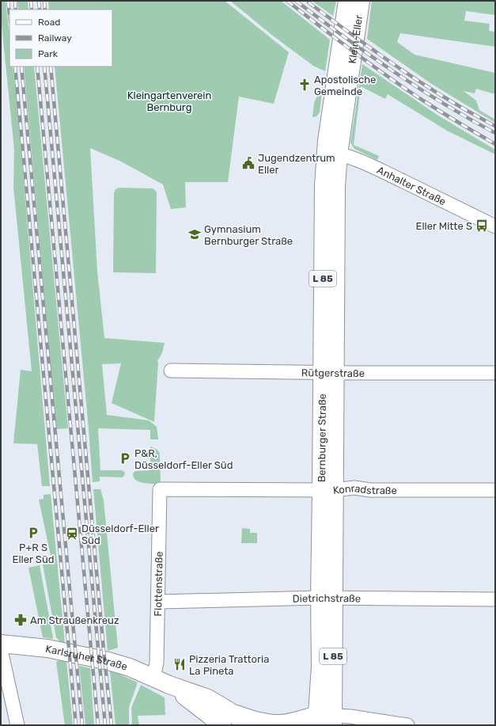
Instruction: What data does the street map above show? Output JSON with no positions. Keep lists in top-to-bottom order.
{
  "streets": {
    "main road": [
      "Klein-Eller",
      "L 85",
      "Bernburger Straße",
      "Karlsruher Straße"
    ],
    "street": [
      "Anhalter Straße",
      "Rütgerstraße",
      "Konradstraße",
      "Flottenstraße",
      "Dietrichstraße"
    ]
  },
  "crossings": [
    ["Klein-Eller", "Anhalter Straße"],
    ["Klein-Eller", "Bernburger Straße"],
    ["Anhalter Straße", "Bernburger Straße"],
    ["Rütgerstraße", "Bernburger Straße"],
    ["Bernburger Straße", "Konradstraße"],
    ["Bernburger Straße", "Dietrichstraße"],
    ["Konradstraße", "Flottenstraße"],
    ["Flottenstraße", "Dietrichstraße"],
    ["Flottenstraße", "Karlsruher Straße"]
  ],
  "parks": ["Kleingartenverein Bernburg"],
  "places": {
    "church": ["Apostolische Gemeinde"],
    "public building": ["Jugendzentrum Eller"],
    "bus stop": ["Eller Mitte S"],
    "school or university": ["Gymnasium Bernburger Straße"],
    "parking": ["P&R, Düsseldorf-Eller Süd", "P+R S Eller Süd"],
    "station": ["Düsseldorf-Eller Süd"],
    "pharmacy": ["Am Straußenkreuz"],
    "restaurant": ["Pizzeria Trattoria La Pineta"]
  },
  "legend": ["Road", "Railway", "Park"]
}
